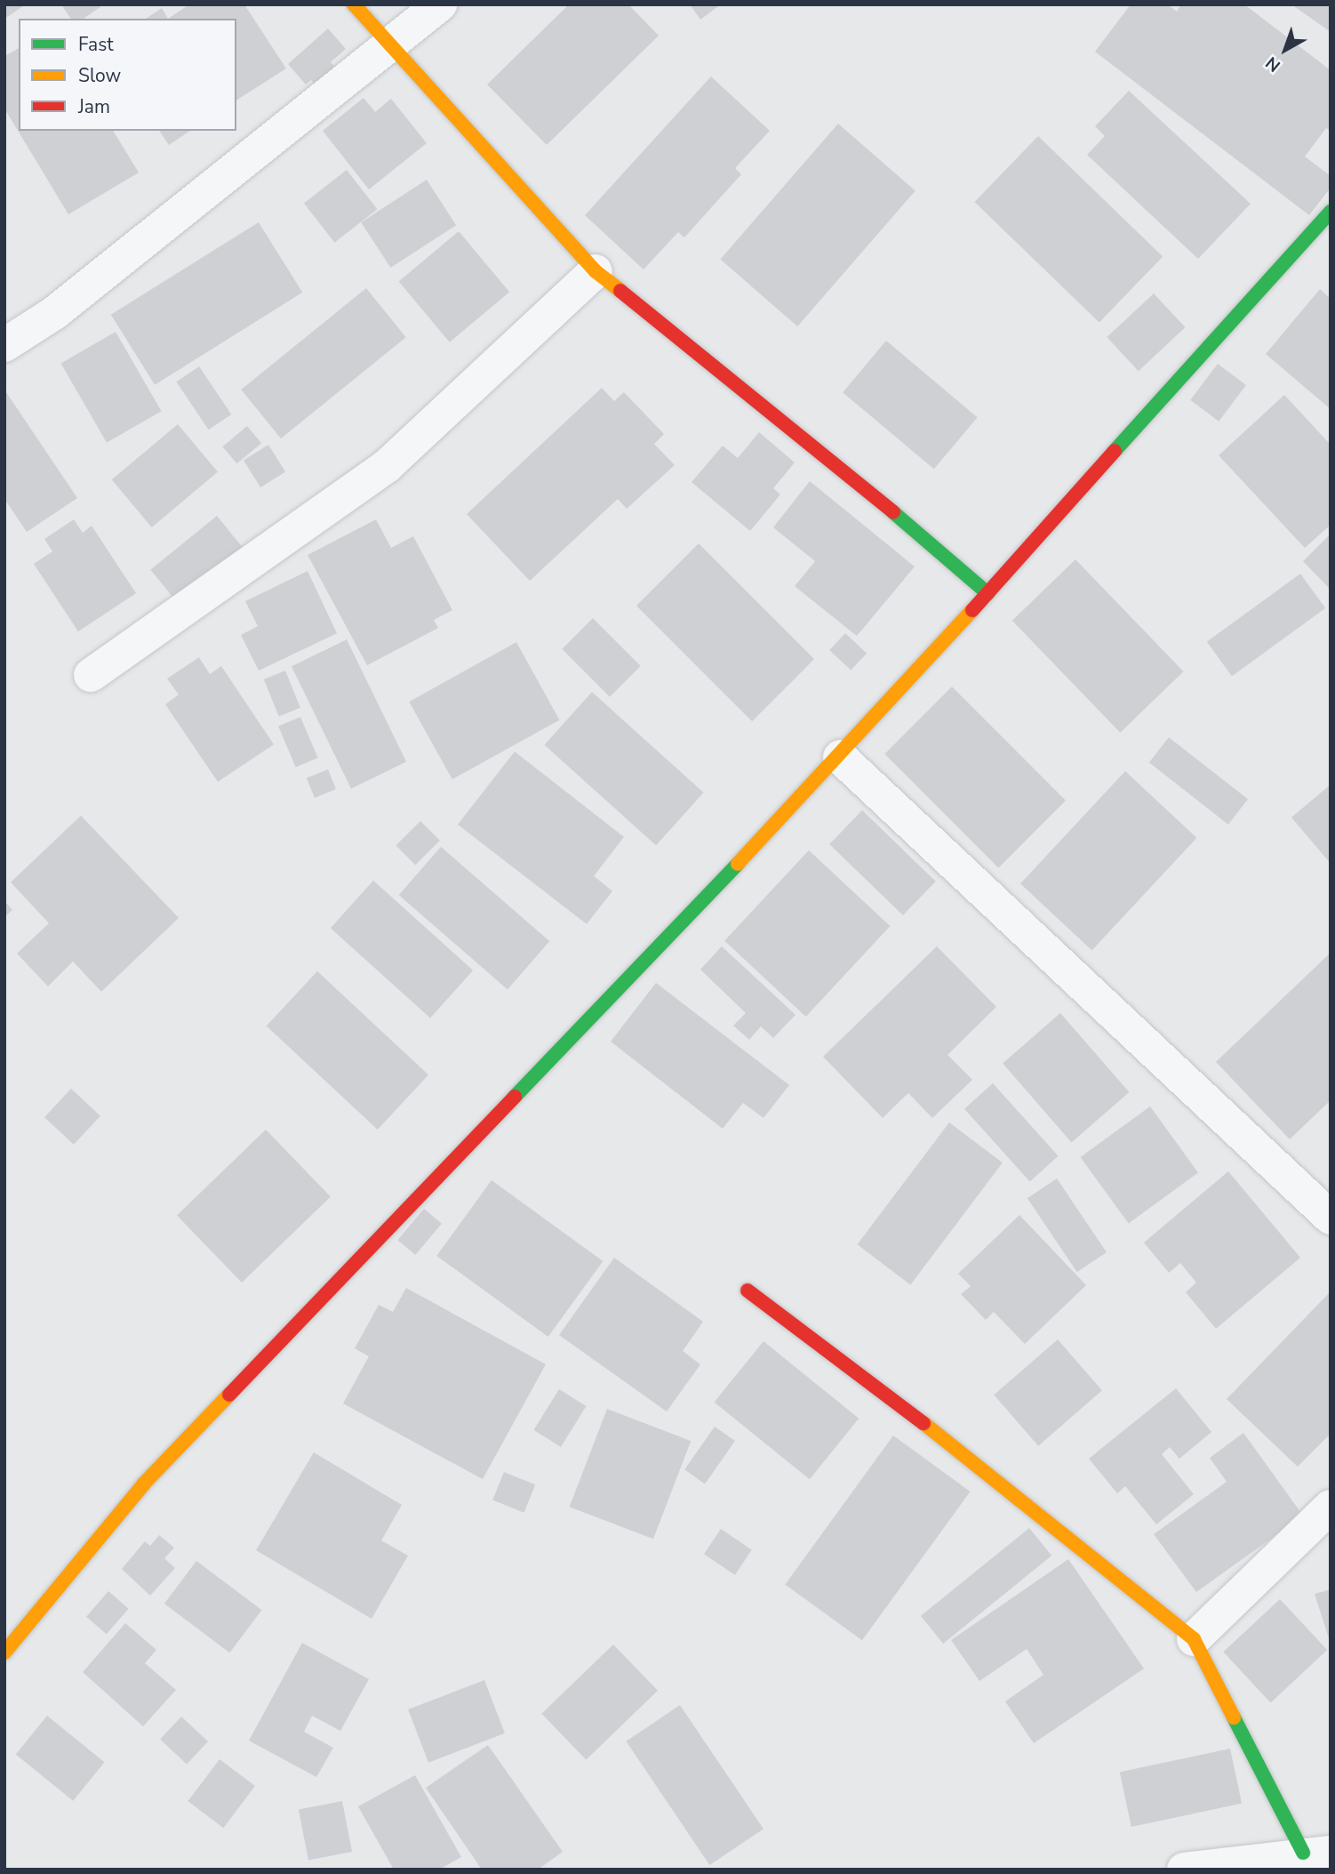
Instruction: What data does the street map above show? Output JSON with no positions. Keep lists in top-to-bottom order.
{
  "legend": ["Fast", "Slow", "Jam"],
  "north": "bottom left"
}
